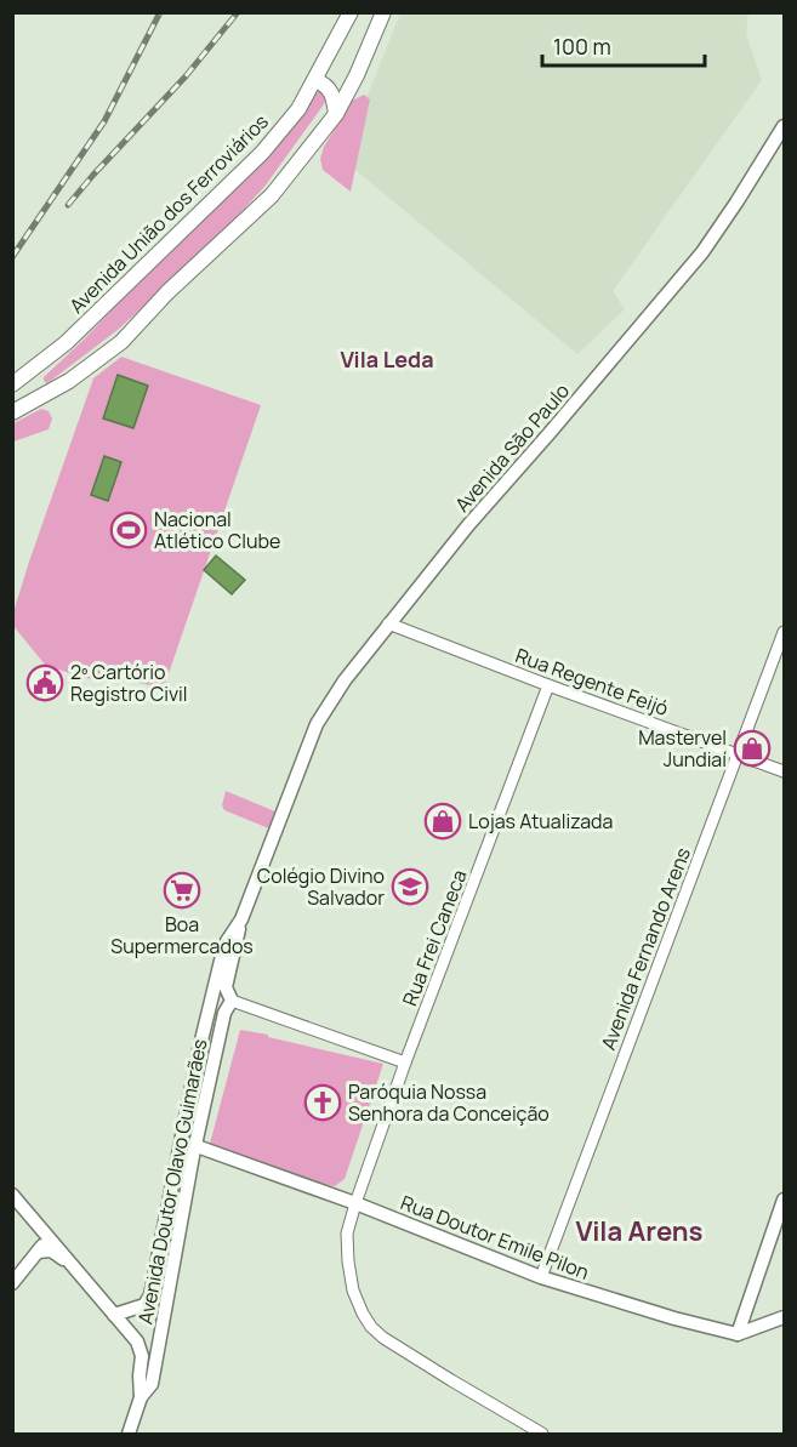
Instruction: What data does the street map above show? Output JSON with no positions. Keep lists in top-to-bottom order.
{
  "streets": {
    "main road": [
      "Avenida União dos Ferroviários",
      "Avenida São Paulo",
      "Avenida Doutor Olavo Guimarães",
      "Rua Doutor Emile Pilon"
    ],
    "street": ["Rua Regente Feijó", "Rua Frei Caneca", "Avenida Fernando Arens"]
  },
  "crossings": [
    ["Avenida São Paulo", "Rua Regente Feijó"],
    ["Avenida São Paulo", "Avenida Doutor Olavo Guimarães"],
    ["Rua Regente Feijó", "Rua Frei Caneca"],
    ["Rua Regente Feijó", "Avenida Fernando Arens"],
    ["Rua Frei Caneca", "Rua Doutor Emile Pilon"],
    ["Avenida Fernando Arens", "Rua Doutor Emile Pilon"],
    ["Avenida Doutor Olavo Guimarães", "Rua Doutor Emile Pilon"]
  ],
  "districts": ["Vila Leda", "Vila Arens"],
  "places": {
    "sports": ["Nacional Atlético Clube"],
    "public building": ["2º Cartório Registro Civil"],
    "shop": ["Mastervel Jundiaí", "Lojas Atualizada"],
    "school or university": ["Colégio Divino Salvador"],
    "supermarket": ["Boa Supermercados"],
    "church": ["Paróquia Nossa Senhora da Conceição"]
  },
  "scale_bar": "100 m"
}
